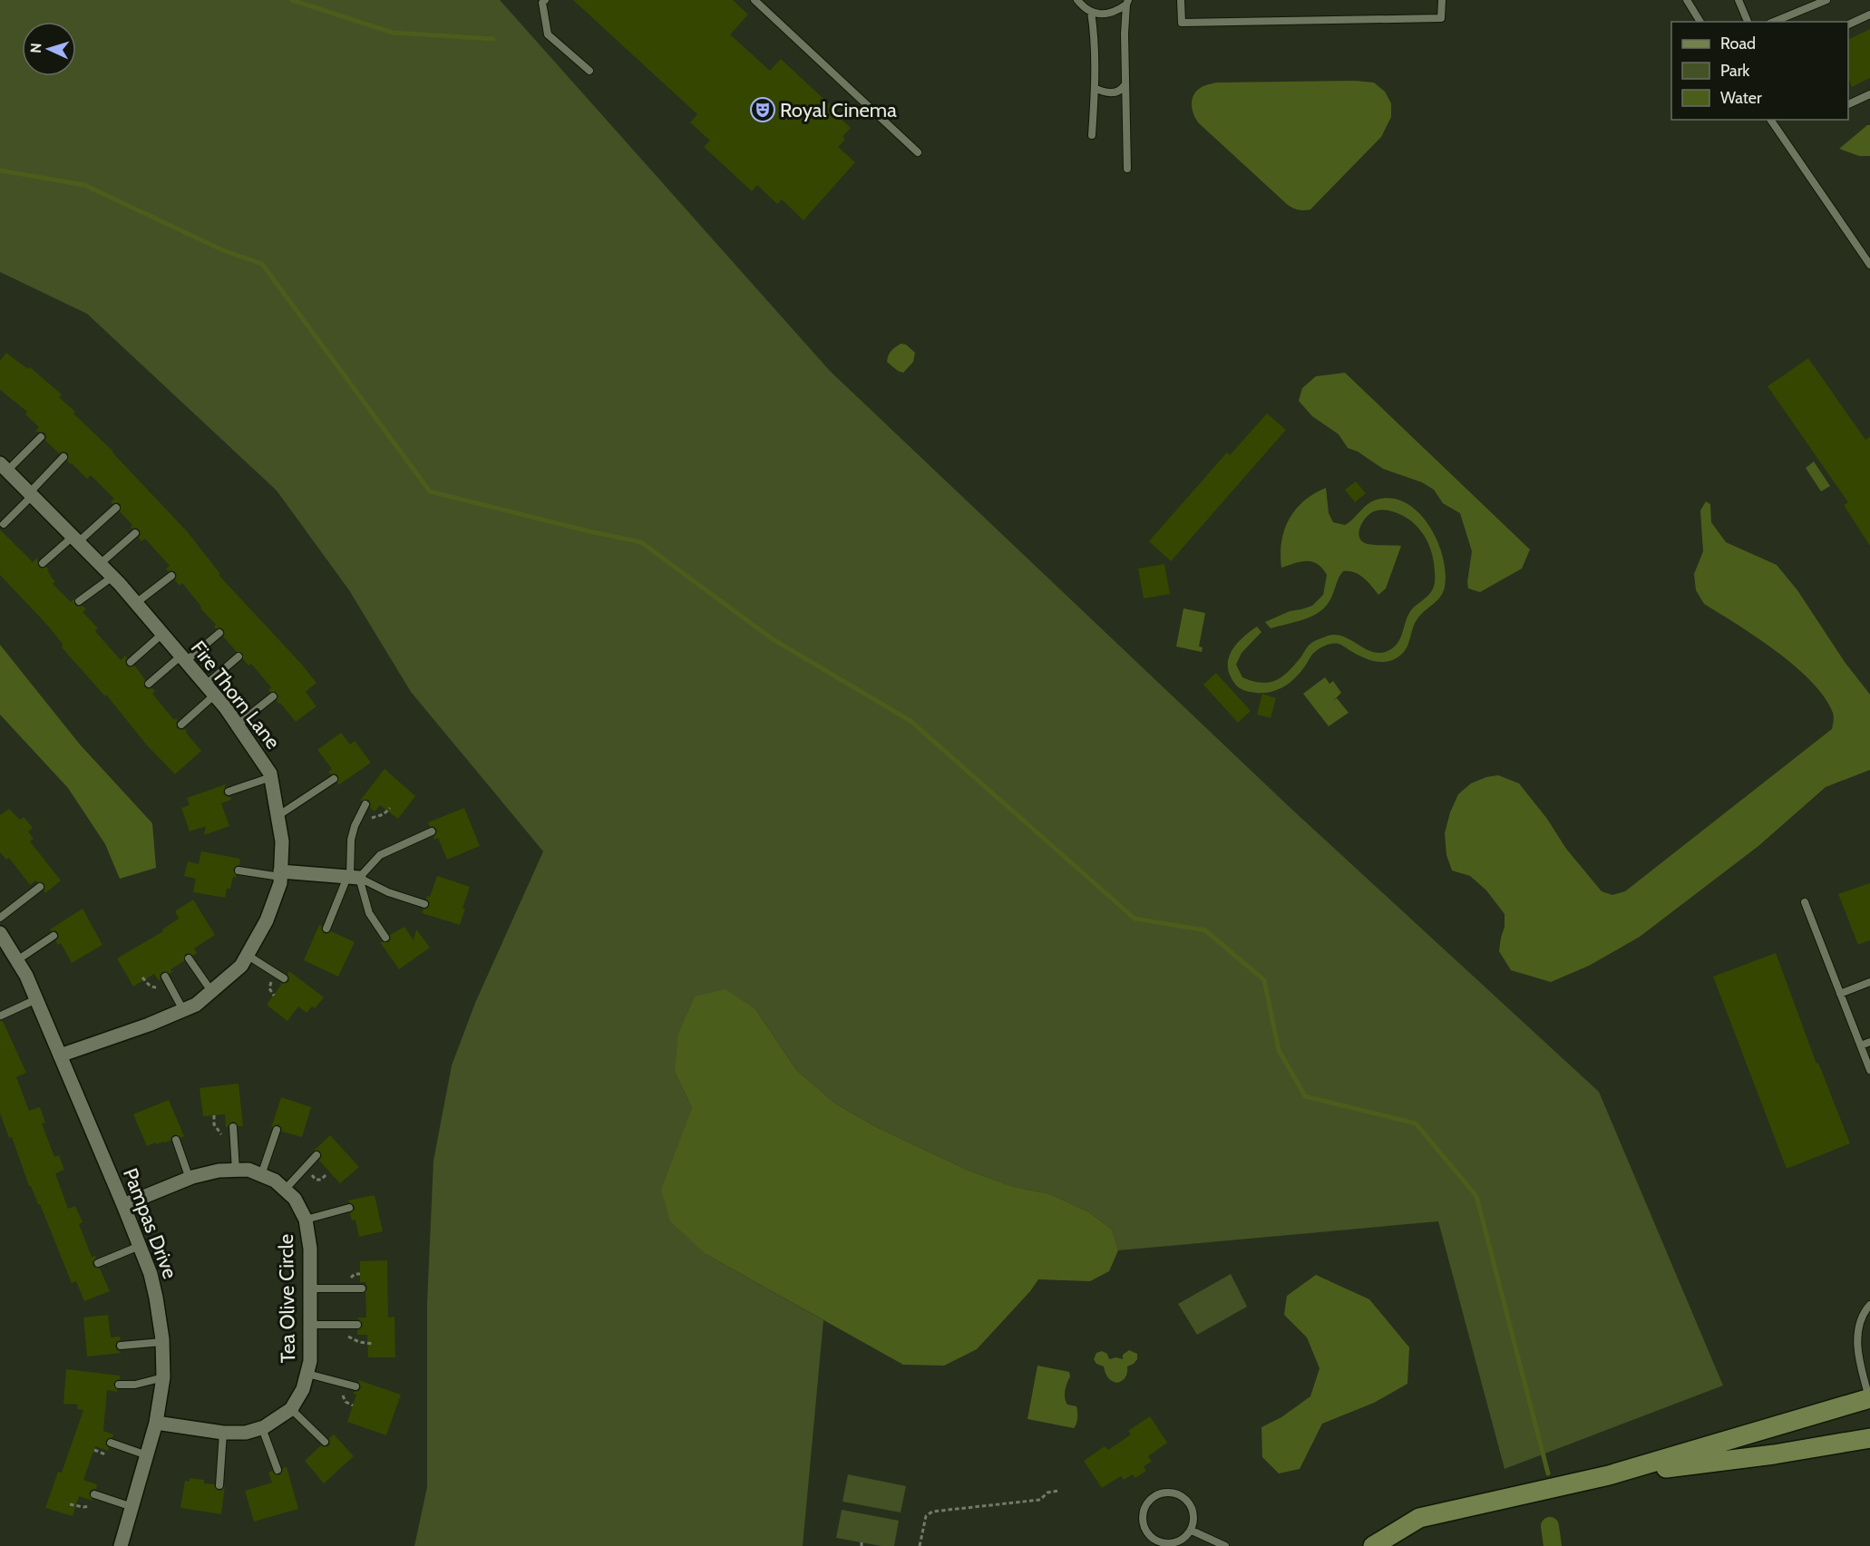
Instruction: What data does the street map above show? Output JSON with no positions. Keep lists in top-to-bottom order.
{
  "streets": {
    "street": ["Fire Thorn Lane", "Pampas Drive", "Tea Olive Circle"]
  },
  "crossings": [
    ["Fire Thorn Lane", "Pampas Drive"],
    ["Pampas Drive", "Tea Olive Circle"]
  ],
  "places": {
    "theatre": ["Royal Cinema"]
  },
  "legend": ["Road", "Park", "Water"],
  "north": "left"
}
